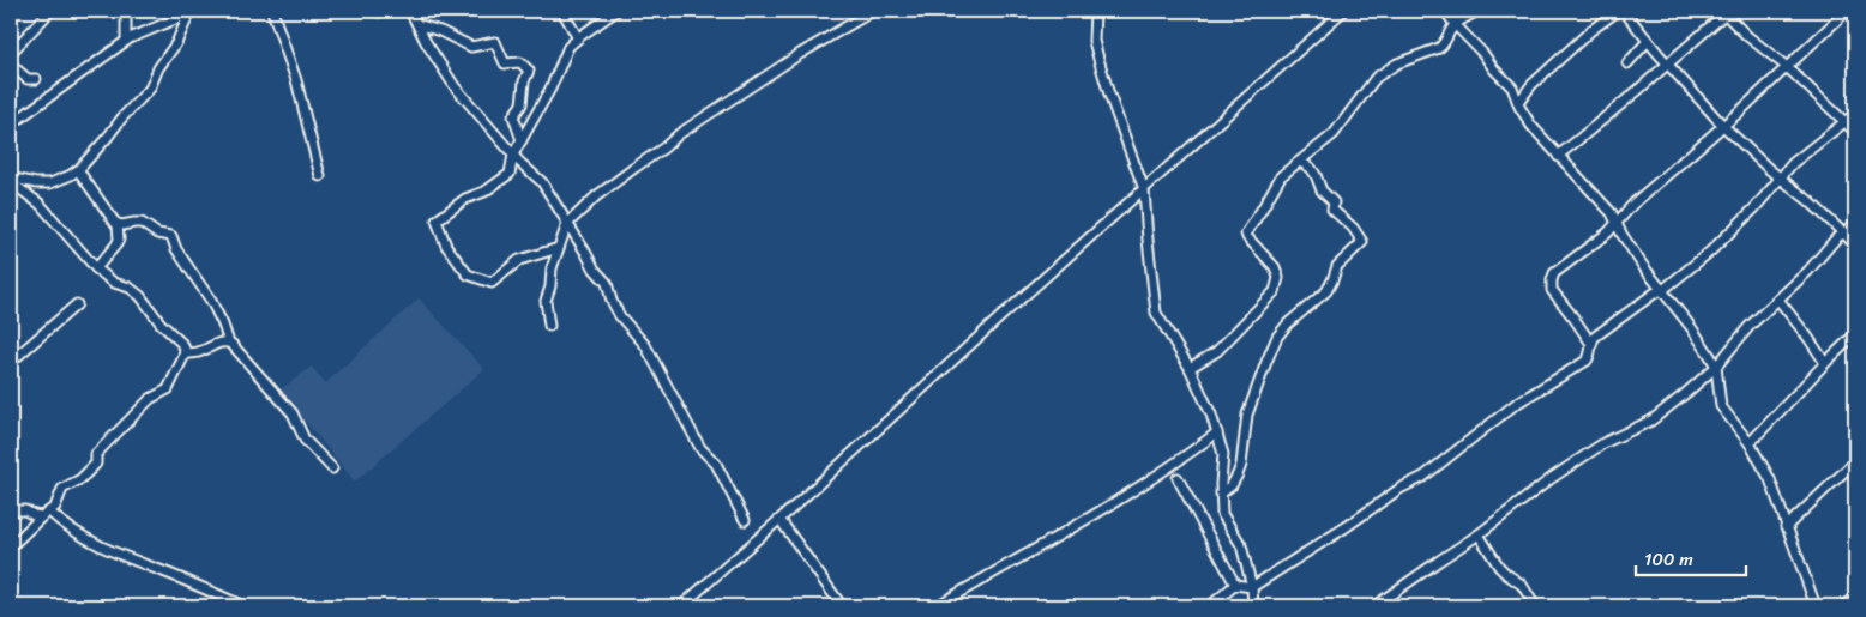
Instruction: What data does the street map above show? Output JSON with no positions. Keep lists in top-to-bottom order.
{
  "scale_bar": "100 m"
}
